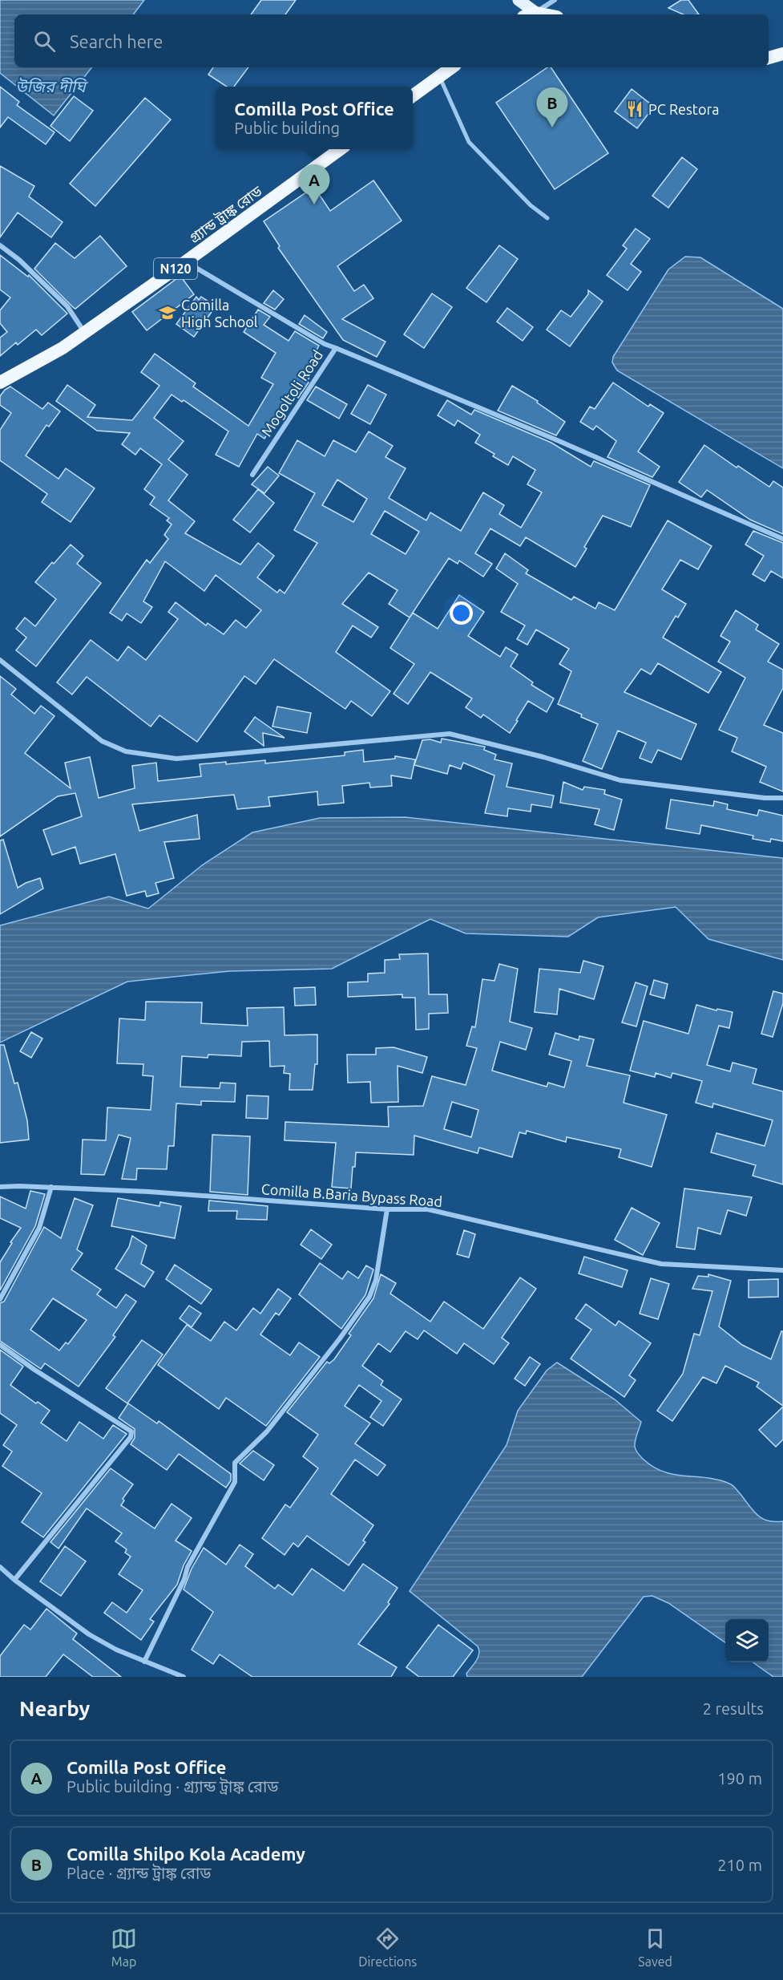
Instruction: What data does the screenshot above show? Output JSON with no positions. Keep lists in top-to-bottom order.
{
  "streets": {
    "highway": ["গ্র্যান্ড ট্রাঙ্ক রোড", "N120"],
    "street": ["Mogoltoli Road", "Comilla B.Baria Bypass Road"]
  },
  "crossings": [
    ["গ্র্যান্ড ট্রাঙ্ক রোড", "Mogoltoli Road"]
  ],
  "water": ["উজির দীঘি"],
  "places": {
    "restaurant": ["PC Restora"],
    "school or university": ["Comilla High School"]
  },
  "page": {
    "search": "Search here",
    "popup": ["Comilla Post Office", "Public building"],
    "pins": ["B", "A"],
    "heading": ["Nearby", "2 results"],
    "list": [
      {
        "mark": "A",
        "name": "Comilla Post Office",
        "note": "Public building · গ্র্যান্ড ট্রাঙ্ক রোড",
        "value": "190 m"
      },
      {
        "mark": "B",
        "name": "Comilla Shilpo Kola Academy",
        "note": "Place · গ্র্যান্ড ট্রাঙ্ক রোড",
        "value": "210 m"
      }
    ],
    "nav": ["Map", "Directions", "Saved"]
  }
}
